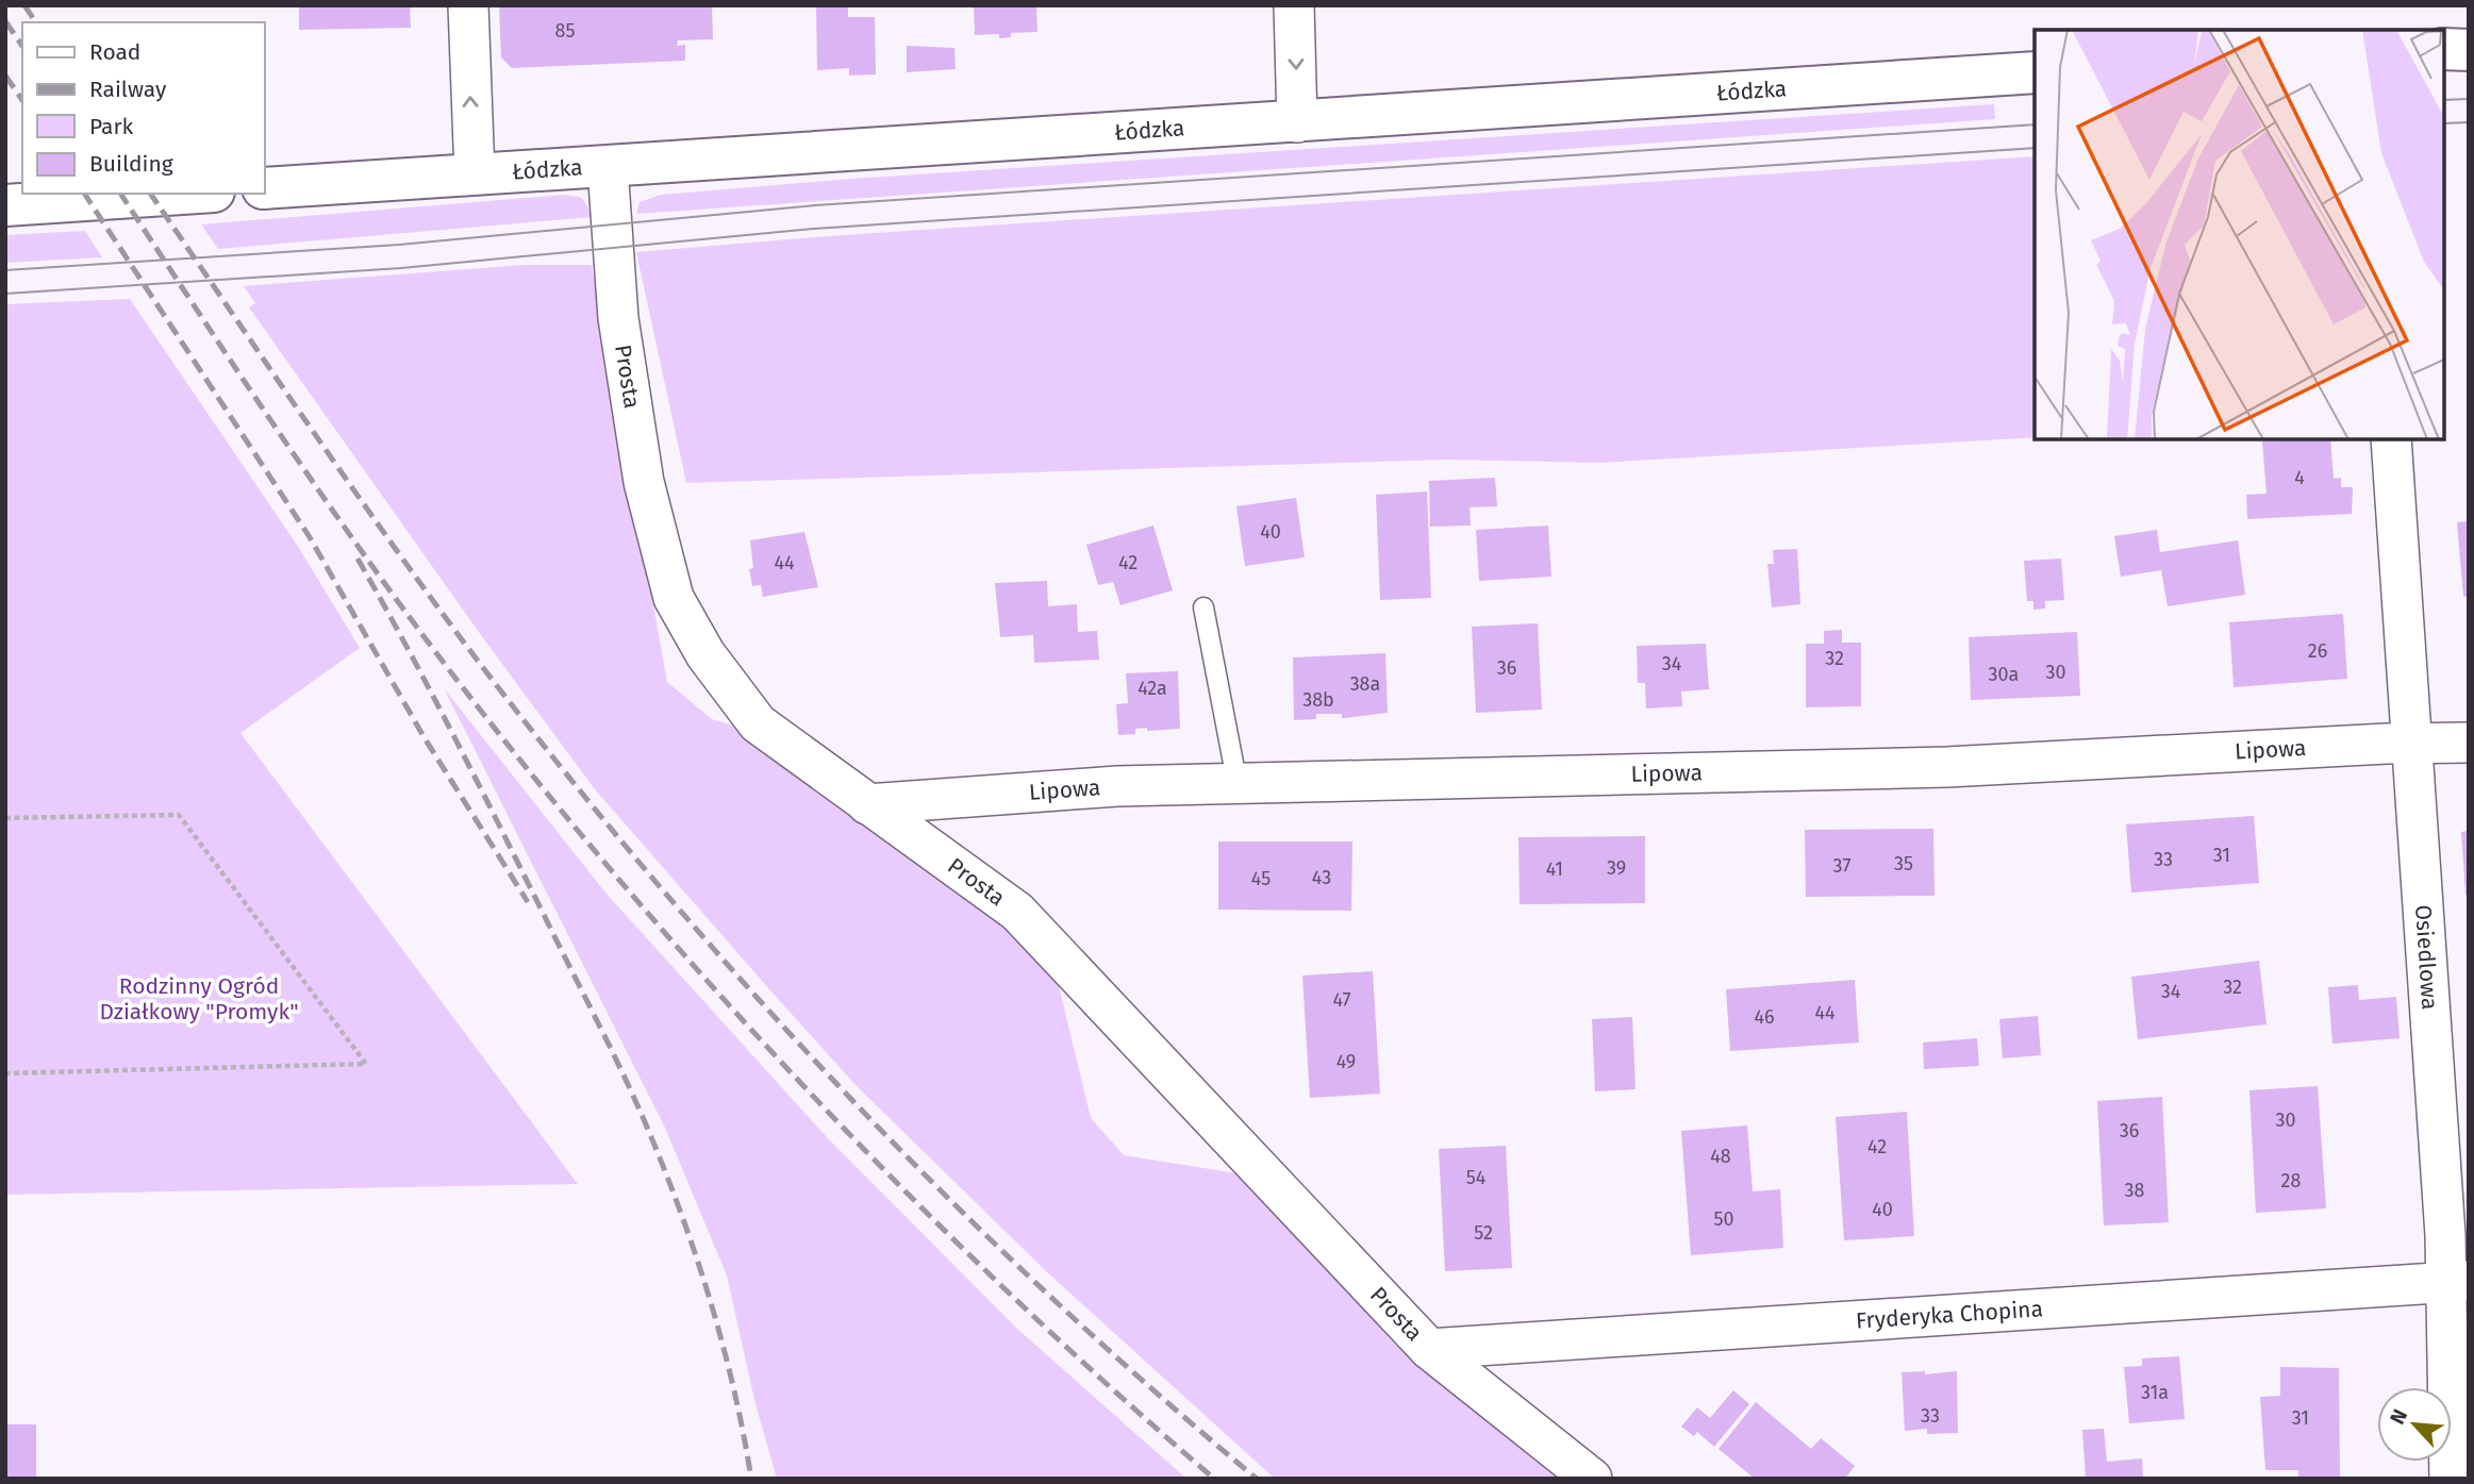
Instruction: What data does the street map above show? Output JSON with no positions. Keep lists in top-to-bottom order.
{
  "streets": {
    "main road": ["Łódzka"],
    "street": [
      "Prosta",
      "Lipowa",
      "Osiedlowa",
      "Fryderyka Chopina"
    ]
  },
  "crossings": [
    ["Łódzka", "Prosta"],
    ["Prosta", "Lipowa"],
    ["Prosta", "Fryderyka Chopina"],
    ["Lipowa", "Osiedlowa"],
    ["Osiedlowa", "Fryderyka Chopina"]
  ],
  "parks": ["Rodzinny Ogród Działkowy \"Promyk\""],
  "house_numbers": [
    "85",
    "4",
    "40",
    "44",
    "42",
    "26",
    "32",
    "34",
    "36",
    "30",
    "30a",
    "38a",
    "42a",
    "38b",
    "31",
    "33",
    "35",
    "37",
    "39",
    "41",
    "43",
    "45",
    "32",
    "34",
    "47",
    "44",
    "46",
    "49",
    "30",
    "36",
    "42",
    "48",
    "54",
    "28",
    "38",
    "40",
    "50",
    "52",
    "31a",
    "33",
    "31"
  ],
  "legend": [
    "Road",
    "Railway",
    "Park",
    "Building"
  ],
  "north": "top left"
}
